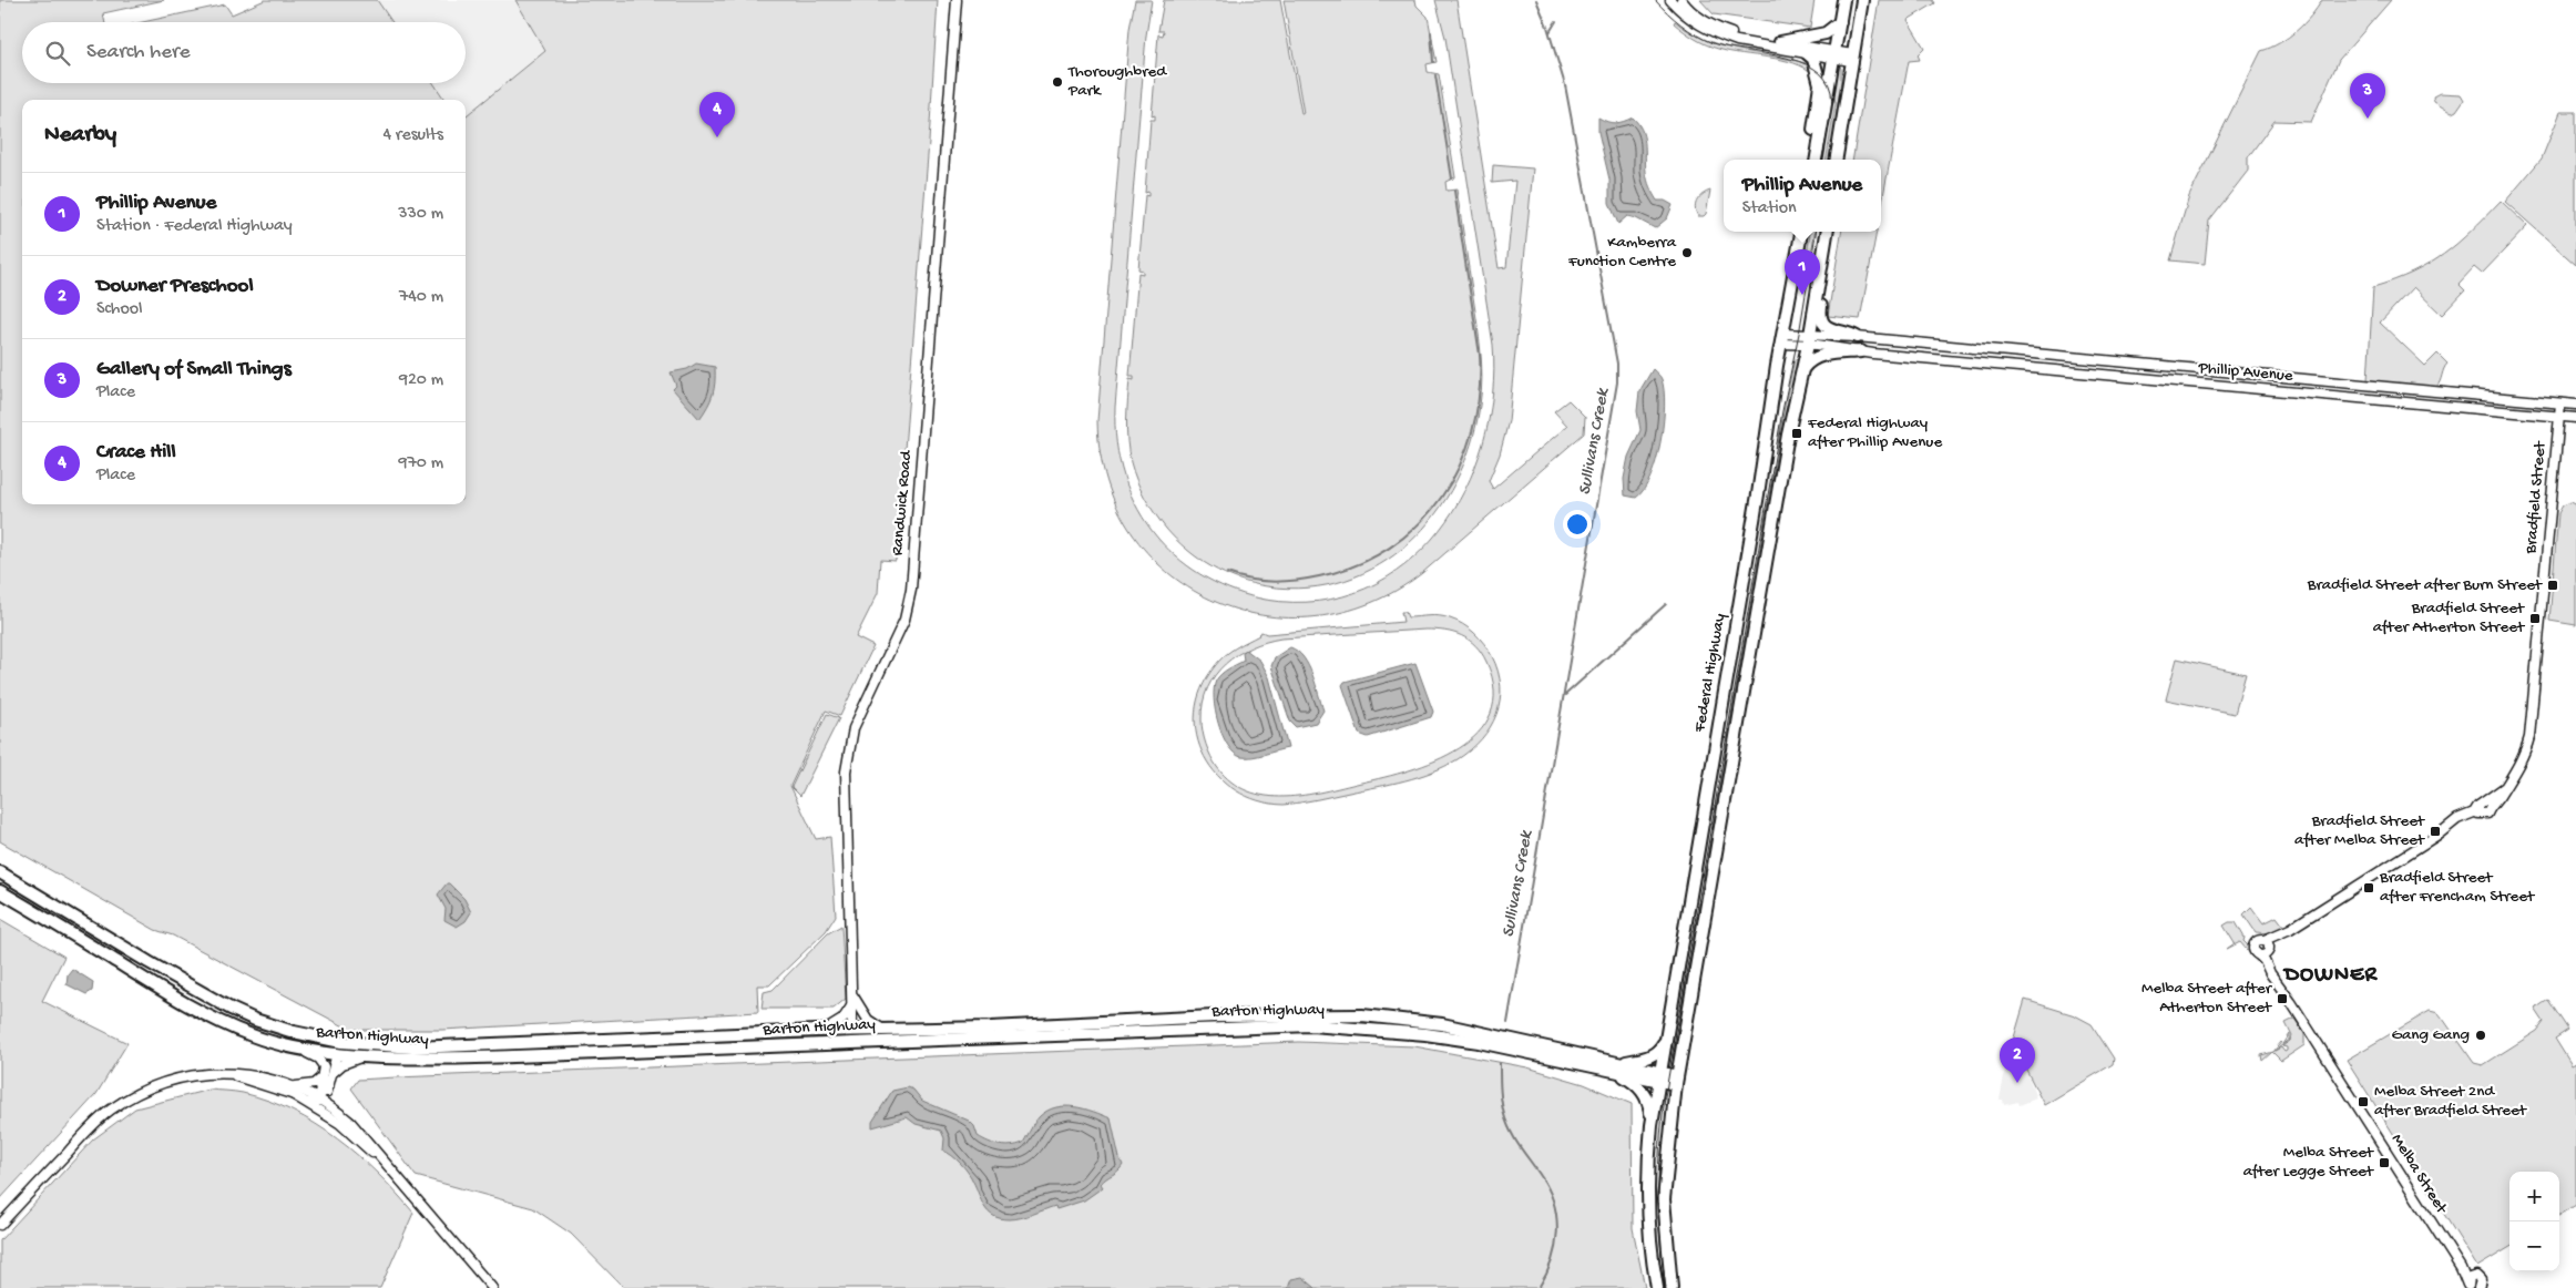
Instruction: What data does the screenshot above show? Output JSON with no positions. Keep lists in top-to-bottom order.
{
  "streets": {
    "highway": ["Federal Highway", "Barton Highway"],
    "street": [
      "Phillip Avenue",
      "Bradfield Street",
      "Randwick Road",
      "Melba Street"
    ]
  },
  "crossings": [
    ["Phillip Avenue", "Bradfield Street"],
    ["Phillip Avenue", "Federal Highway"],
    ["Bradfield Street", "Melba Street"],
    ["Randwick Road", "Barton Highway"],
    ["Federal Highway", "Barton Highway"]
  ],
  "districts": ["DOWNER"],
  "water": ["Sullivans Creek"],
  "places": {
    "other": ["Thoroughbred Park", "Kamberra Function Centre", "Gang Gang"],
    "transit": [
      "Federal Highway after Phillip Avenue",
      "Bradfield Street after Burn Street",
      "Bradfield Street after Atherton Street",
      "Bradfield Street after Melba Street",
      "Bradfield Street after Frencham Street",
      "Melba Street after Atherton Street",
      "Melba Street 2nd after Bradfield Street",
      "Melba Street after Legge Street"
    ]
  },
  "page": {
    "search": "Search here",
    "pins": [
      "3",
      "4",
      "1",
      "2"
    ],
    "heading": ["Nearby", "4 results"],
    "popup": ["Phillip Avenue", "Station"],
    "list": [
      {
        "mark": "1",
        "name": "Phillip Avenue",
        "note": "Station · Federal Highway",
        "value": "330 m"
      },
      {
        "mark": "2",
        "name": "Downer Preschool",
        "note": "School",
        "value": "740 m"
      },
      {
        "mark": "3",
        "name": "Gallery of Small Things",
        "note": "Place",
        "value": "920 m"
      },
      {
        "mark": "4",
        "name": "Crace Hill",
        "note": "Place",
        "value": "970 m"
      }
    ],
    "map_buttons": ["+", "−"]
  }
}
